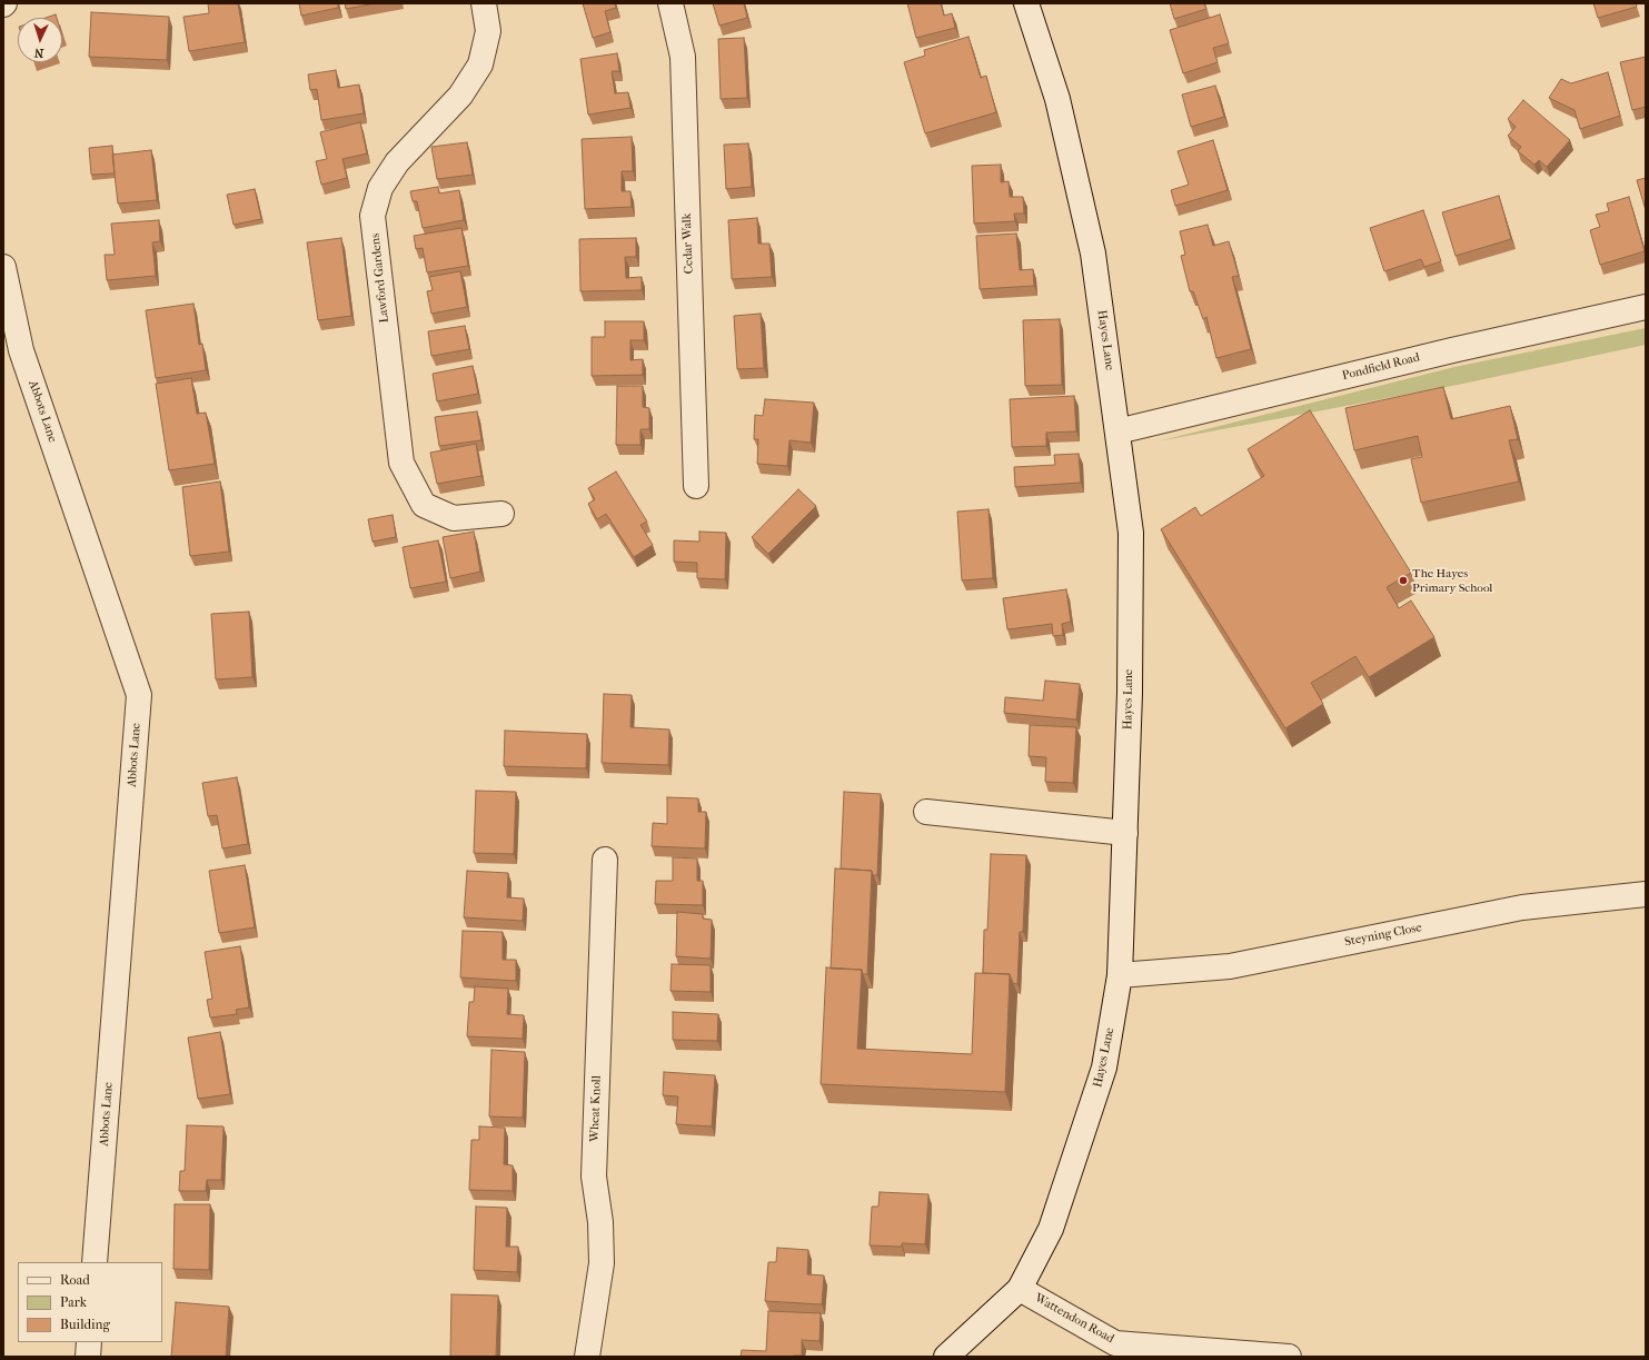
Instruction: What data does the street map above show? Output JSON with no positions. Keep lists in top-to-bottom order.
{
  "streets": {
    "street": [
      "Cedar Walk",
      "Lawford Gardens",
      "Hayes Lane",
      "Pondfield Road",
      "Abbots Lane",
      "Steyning Close",
      "Wheat Knoll",
      "Wattendon Road"
    ]
  },
  "crossings": [
    ["Hayes Lane", "Pondfield Road"],
    ["Hayes Lane", "Steyning Close"],
    ["Hayes Lane", "Wattendon Road"]
  ],
  "places": ["The Hayes Primary School"],
  "legend": ["Road", "Park", "Building"],
  "north": "bottom"
}
